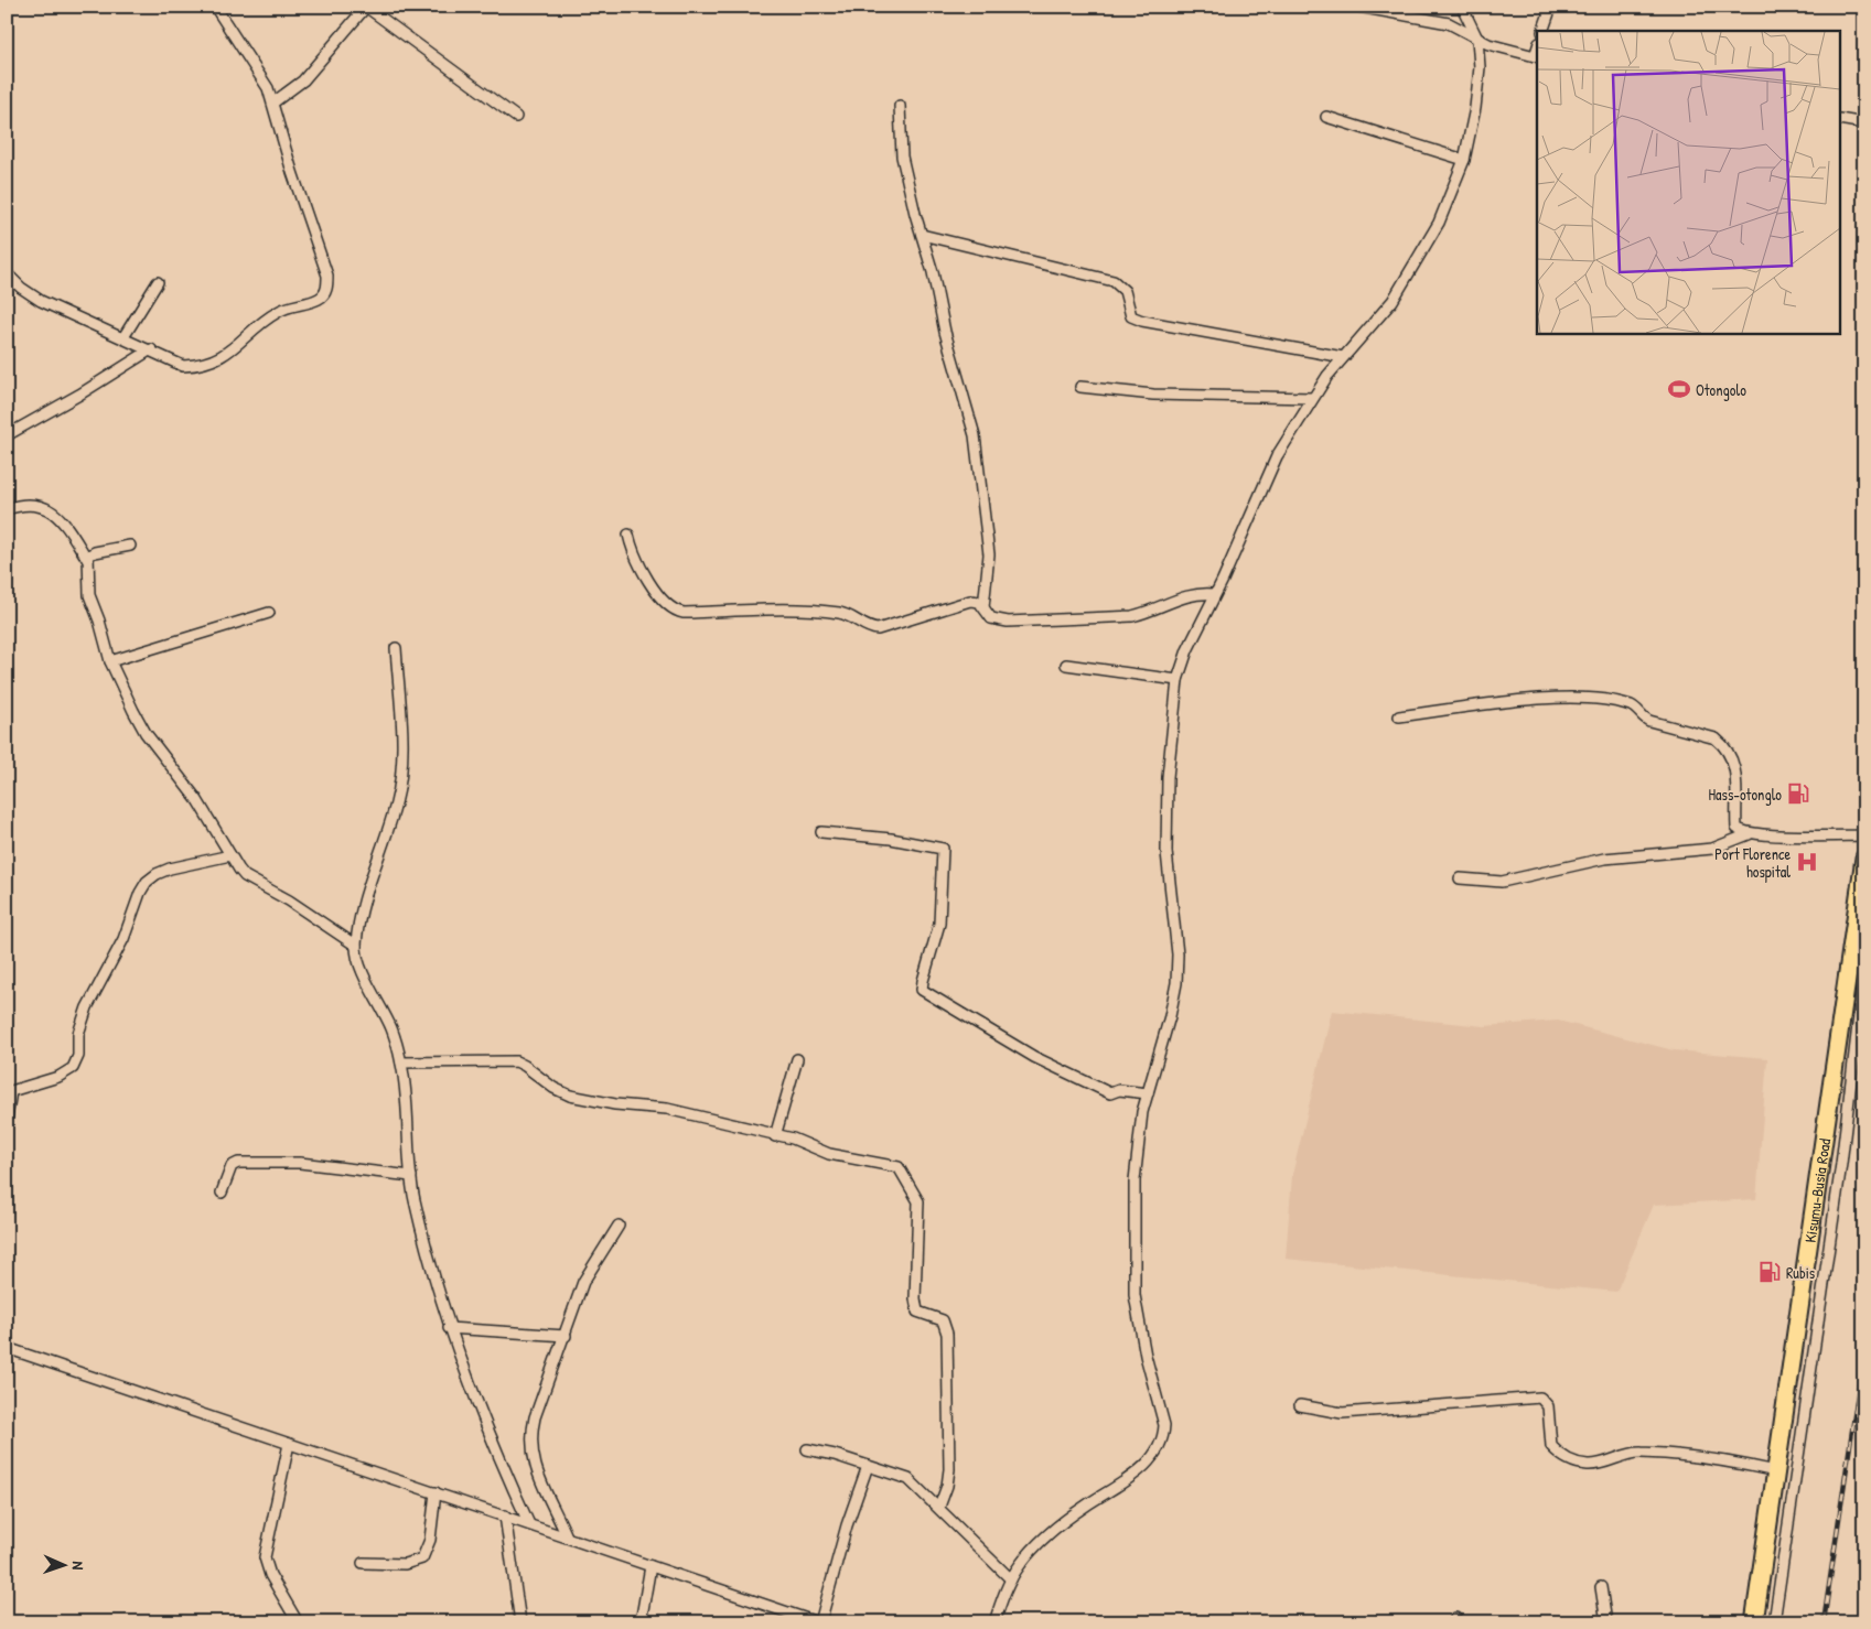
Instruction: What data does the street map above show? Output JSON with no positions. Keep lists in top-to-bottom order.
{
  "streets": {
    "highway": ["Kisumu-Busia Road"]
  },
  "places": {
    "sports": ["Otongolo"],
    "fuel station": ["Hass-otonglo", "Rubis"],
    "hospital": ["Port Florence hospital"]
  },
  "north": "right"
}
